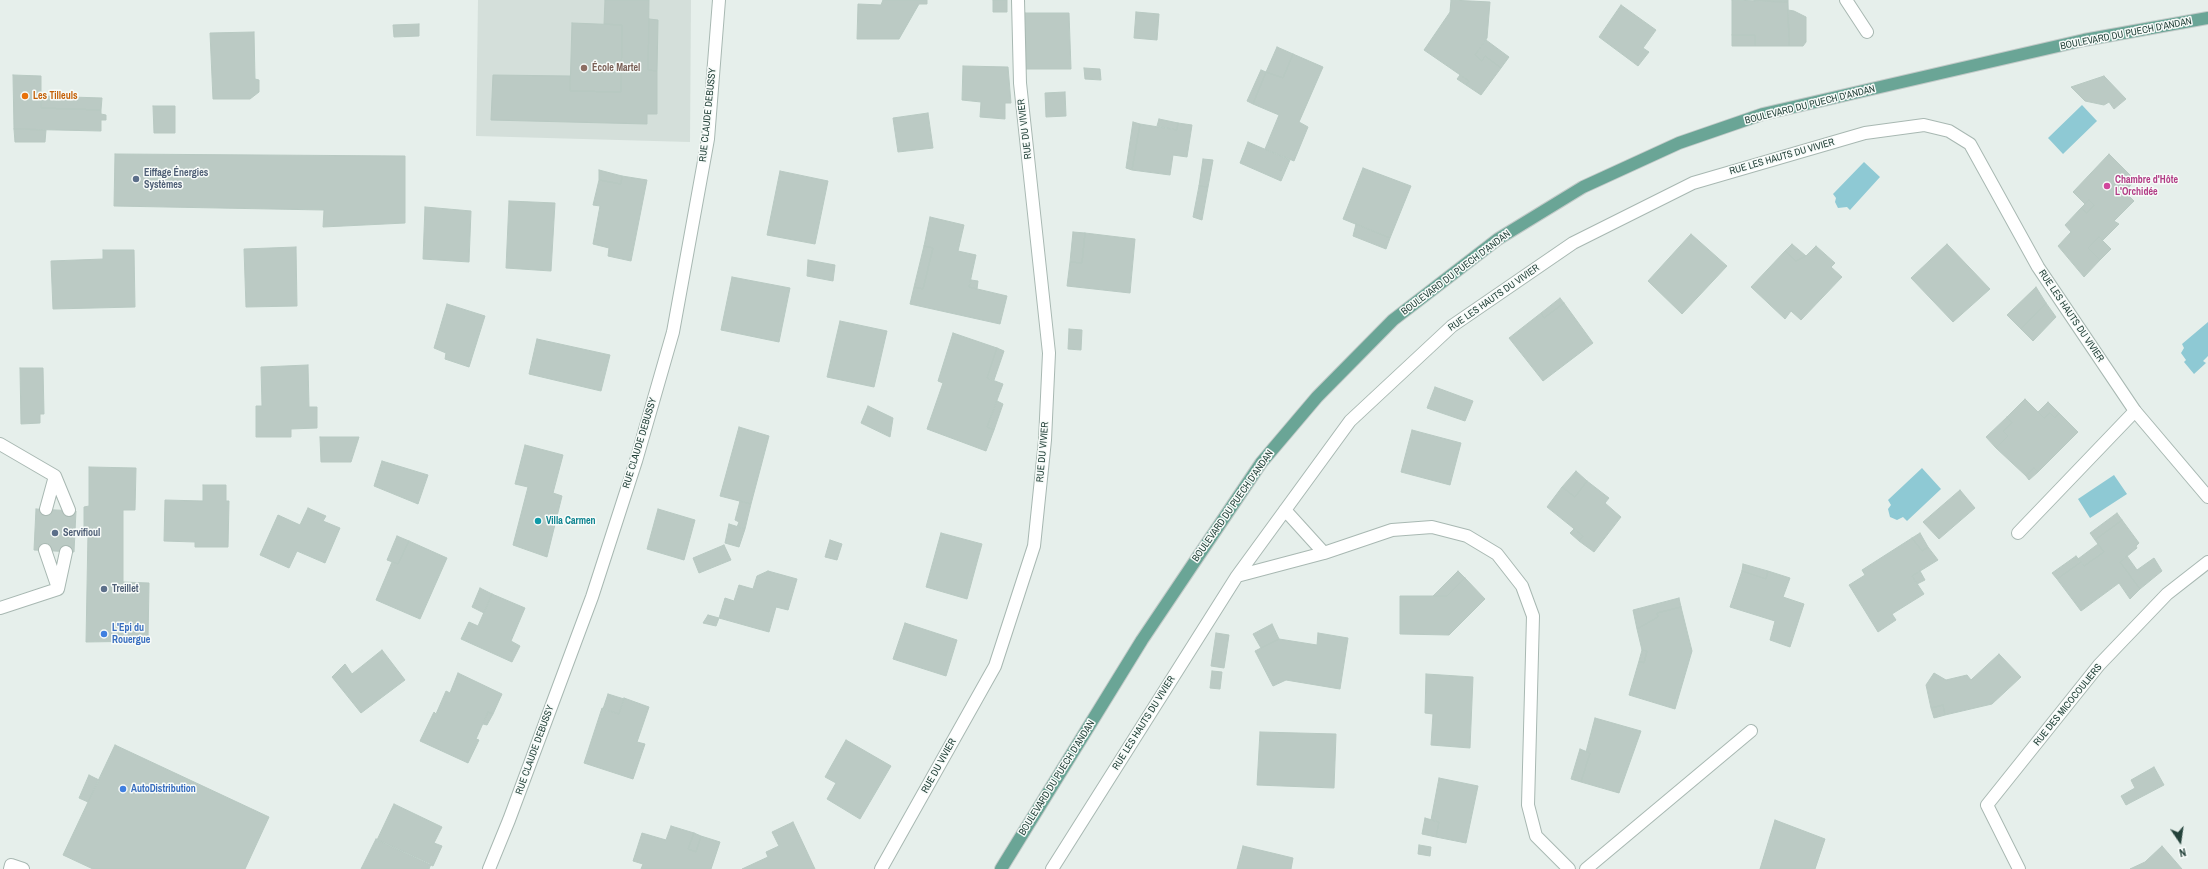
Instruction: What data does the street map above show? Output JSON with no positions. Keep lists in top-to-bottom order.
{
  "streets": {
    "main road": ["BOULEVARD DU PUECH D'ANDAN"],
    "street": [
      "RUE CLAUDE DEBUSSY",
      "RUE DU VIVIER",
      "RUE LES HAUTS DU VIVIER",
      "RUE DES MICOCOULIERS"
    ]
  },
  "places": [
    "École Martel",
    "Les Tilleuls",
    "Eiffage Énergies Systèmes",
    "Chambre d'Hôte L'Orchidée",
    "Villa Carmen",
    "Servifioul",
    "Treillet",
    "L'Epi du Rouergue",
    "AutoDistribution"
  ],
  "north": "bottom"
}
